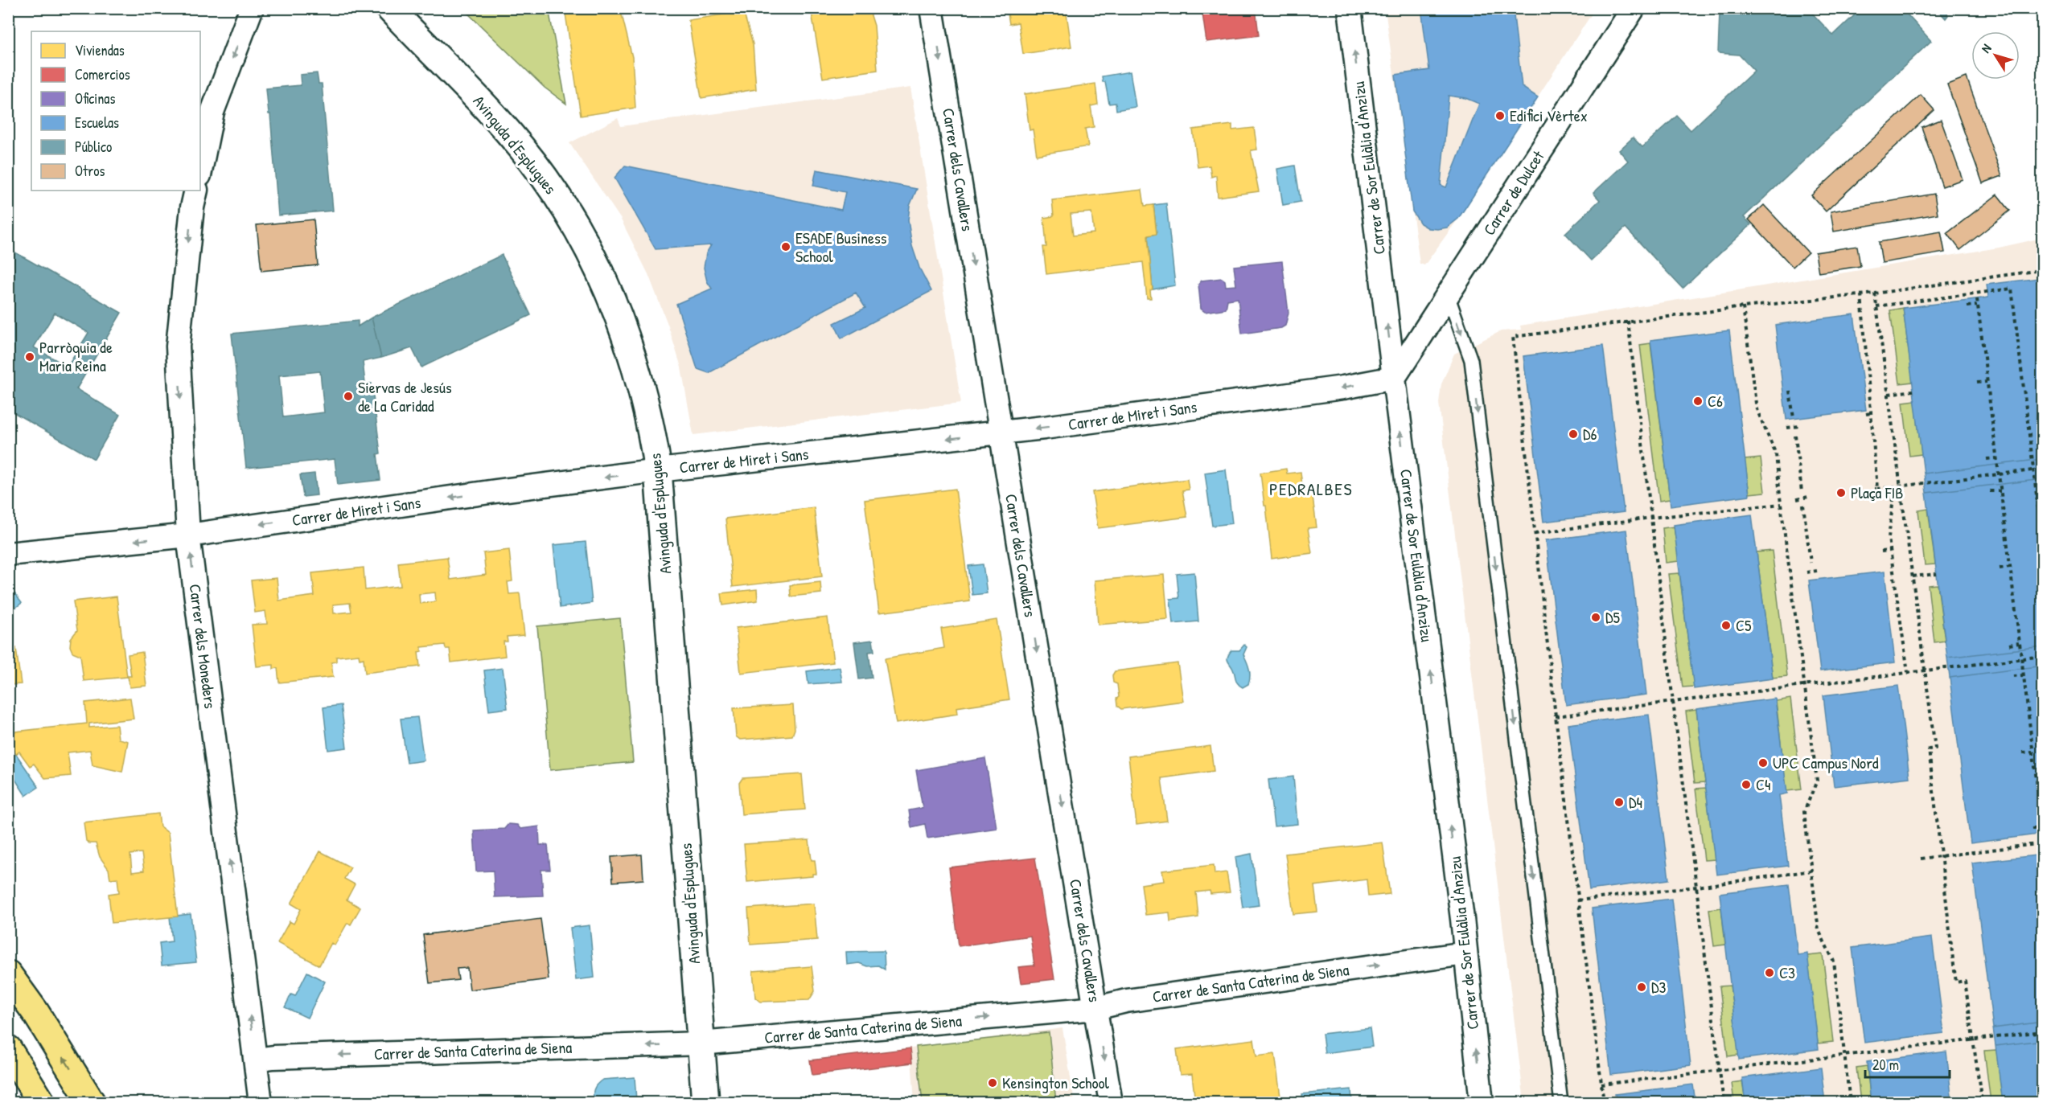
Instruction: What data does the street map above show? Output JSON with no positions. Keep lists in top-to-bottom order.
{
  "streets": {
    "street": [
      "Avinguda d'Esplugues",
      "Carrer de Sor Eulàlia d'Anzizu",
      "Carrer dels Cavallers",
      "Carrer de Dulcet",
      "Carrer de Miret i Sans",
      "Carrer dels Moneders",
      "Carrer de Santa Caterina de Siena"
    ]
  },
  "crossings": [
    ["Avinguda d'Esplugues", "Carrer de Miret i Sans"],
    ["Avinguda d'Esplugues", "Carrer de Santa Caterina de Siena"],
    ["Carrer de Sor Eulàlia d'Anzizu", "Carrer de Dulcet"],
    ["Carrer de Sor Eulàlia d'Anzizu", "Carrer de Miret i Sans"],
    ["Carrer de Sor Eulàlia d'Anzizu", "Carrer de Santa Caterina de Siena"],
    ["Carrer dels Cavallers", "Carrer de Miret i Sans"],
    ["Carrer dels Cavallers", "Carrer de Santa Caterina de Siena"],
    ["Carrer de Dulcet", "Carrer de Miret i Sans"],
    ["Carrer de Miret i Sans", "Carrer dels Moneders"],
    ["Carrer dels Moneders", "Carrer de Santa Caterina de Siena"]
  ],
  "one_way": ["Carrer de Sor Eulàlia d'Anzizu", "Carrer dels Cavallers", "Carrer de Miret i Sans"],
  "districts": ["PEDRALBES"],
  "places": [
    "Edifici Vèrtex",
    "ESADE Business School",
    "Parròquia de Maria Reina",
    "Siervas de Jesús de La Caridad",
    "C6",
    "D6",
    "Plaça FIB",
    "D5",
    "C5",
    "UPC Campus Nord",
    "C4",
    "D4",
    "C3",
    "D3",
    "Kensington School"
  ],
  "legend": [
    "Viviendas",
    "Comercios",
    "Oficinas",
    "Escuelas",
    "Público",
    "Otros"
  ],
  "scale_bar": "20 m",
  "north": "top left"
}
